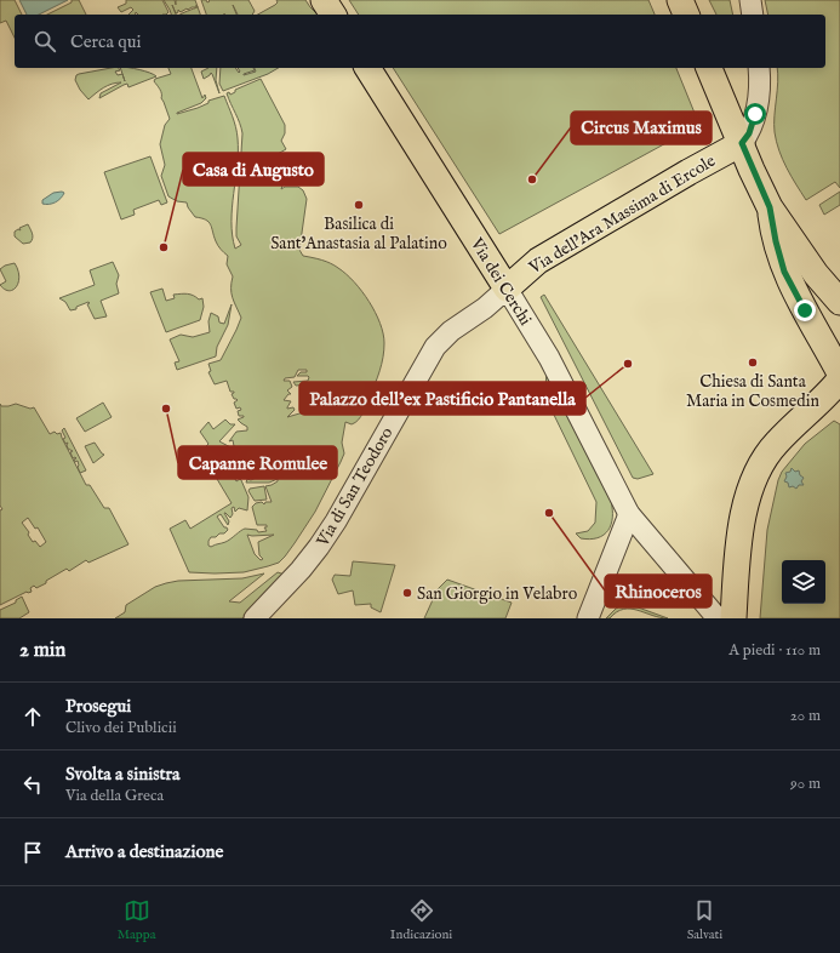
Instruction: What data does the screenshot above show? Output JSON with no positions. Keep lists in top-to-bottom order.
{
  "streets": {
    "main road": ["Via dell'Ara Massima di Ercole", "Via dei Cerchi"],
    "street": ["Via di San Teodoro"]
  },
  "crossings": [
    ["Via dell'Ara Massima di Ercole", "Via dei Cerchi"],
    ["Via dell'Ara Massima di Ercole", "Via di San Teodoro"],
    ["Via dei Cerchi", "Via di San Teodoro"]
  ],
  "places": [
    "Circus Maximus",
    "Basilica di Sant'Anastasia al Palatino",
    "Casa di Augusto",
    "Chiesa di Santa Maria in Cosmedin",
    "Palazzo dell'ex Pastificio Pantanella",
    "Capanne Romulee",
    "Rhinoceros",
    "San Giorgio in Velabro"
  ],
  "page": {
    "search": "Cerca qui",
    "heading": ["2 min", "A piedi · 110 m"],
    "list": [
      ["Prosegui", "Clivo dei Publicii", "20 m"],
      ["Svolta a sinistra", "Via della Greca", "90 m"],
      "Arrivo a destinazione"
    ],
    "nav": ["Mappa", "Indicazioni", "Salvati"]
  }
}
